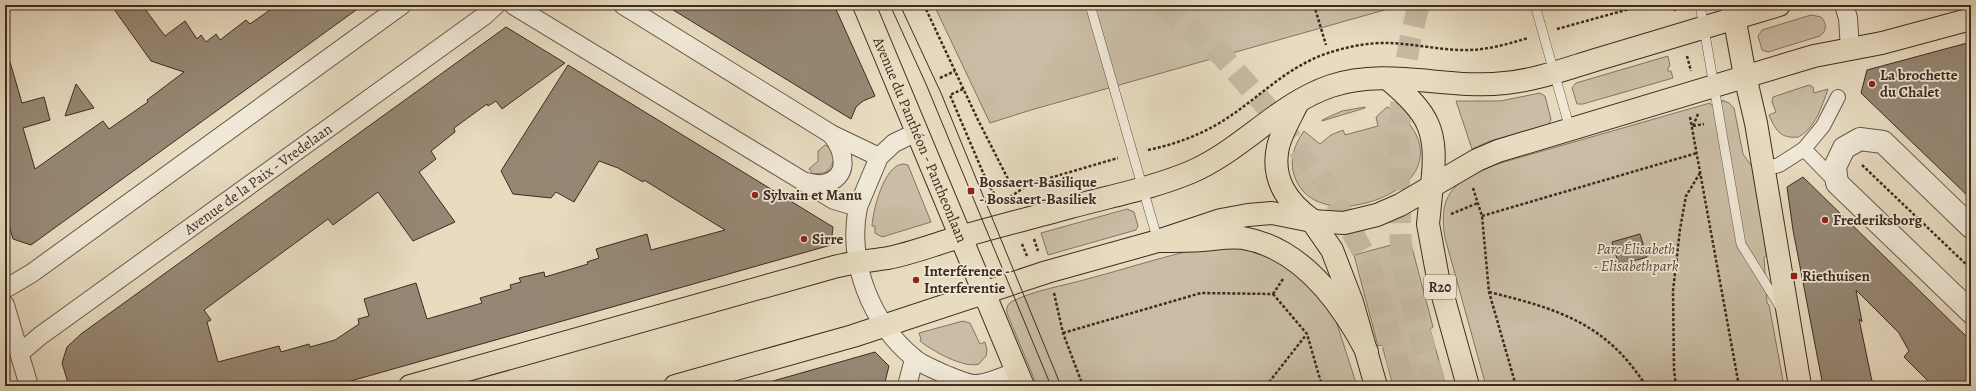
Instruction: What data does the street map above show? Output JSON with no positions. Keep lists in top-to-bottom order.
{
  "streets": {
    "main road": ["Avenue du Panthéon - Pantheonlaan", "R20"],
    "street": ["Avenue de la Paix - Vredelaan"]
  },
  "parks": ["Parc Élisabeth - Elisabethpark"],
  "places": {
    "other": [
      "La brochette du Chalet",
      "Sylvain et Manu",
      "Frederiksborg",
      "Sirre",
      "Interférence - Interferentie"
    ],
    "transit": ["Bossaert-Basilique - Bossaert-Basiliek", "Riethuisen"]
  }
}
